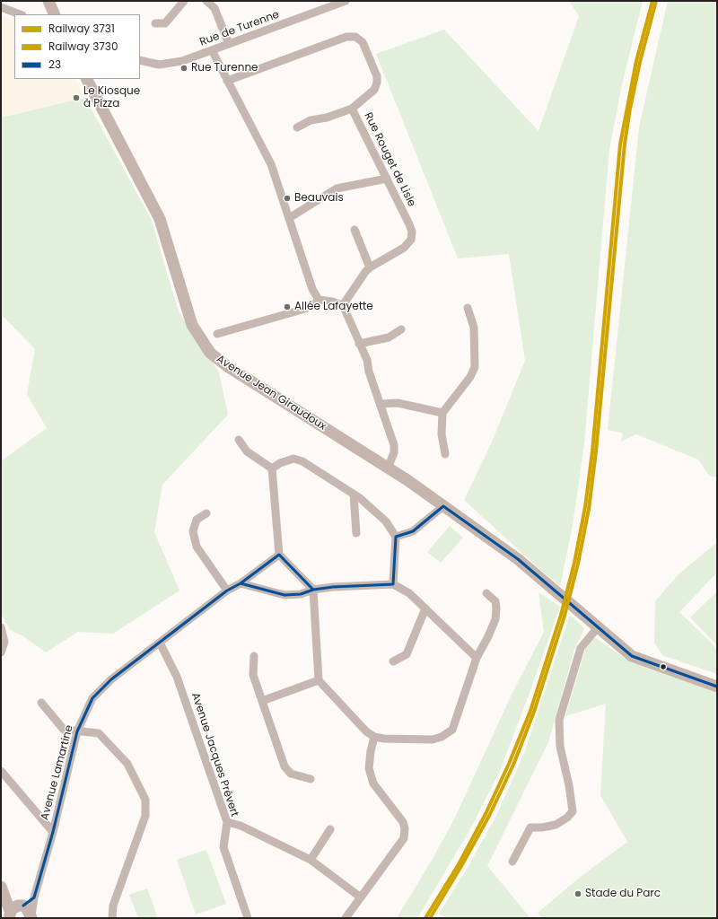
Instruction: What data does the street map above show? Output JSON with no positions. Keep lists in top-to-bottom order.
{
  "streets": {
    "street": [
      "Rue de Turenne",
      "Rue Rouget de Lisle",
      "Avenue Jean Giraudoux",
      "Avenue Jacques Prévert",
      "Avenue Lamartine"
    ]
  },
  "crossings": [
    ["Avenue Jacques Prévert", "Avenue Lamartine"]
  ],
  "places": [
    "Rue Turenne",
    "Le Kiosque à Pizza",
    "Beauvais",
    "Allée Lafayette",
    "Stade du Parc"
  ],
  "lines": ["rail line 3731", "rail line 3730", "transit line 23"],
  "legend": ["Railway 3731", "Railway 3730", "23"]
}
